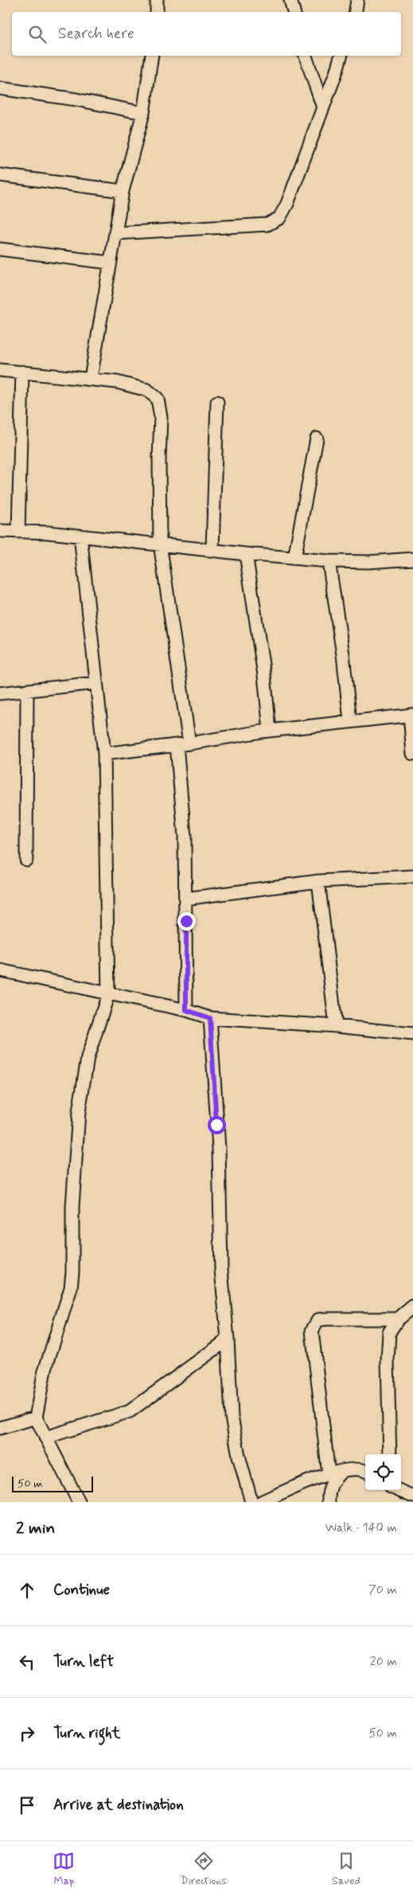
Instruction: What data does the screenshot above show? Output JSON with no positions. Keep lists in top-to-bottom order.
{
  "scale_bar": "50 m",
  "page": {
    "search": "Search here",
    "scale": "50 m",
    "heading": ["2 min", "Walk · 140 m"],
    "list": [
      ["Continue", "70 m"],
      ["Turn left", "20 m"],
      ["Turn right", "50 m"],
      "Arrive at destination"
    ],
    "nav": ["Map", "Directions", "Saved"]
  }
}
